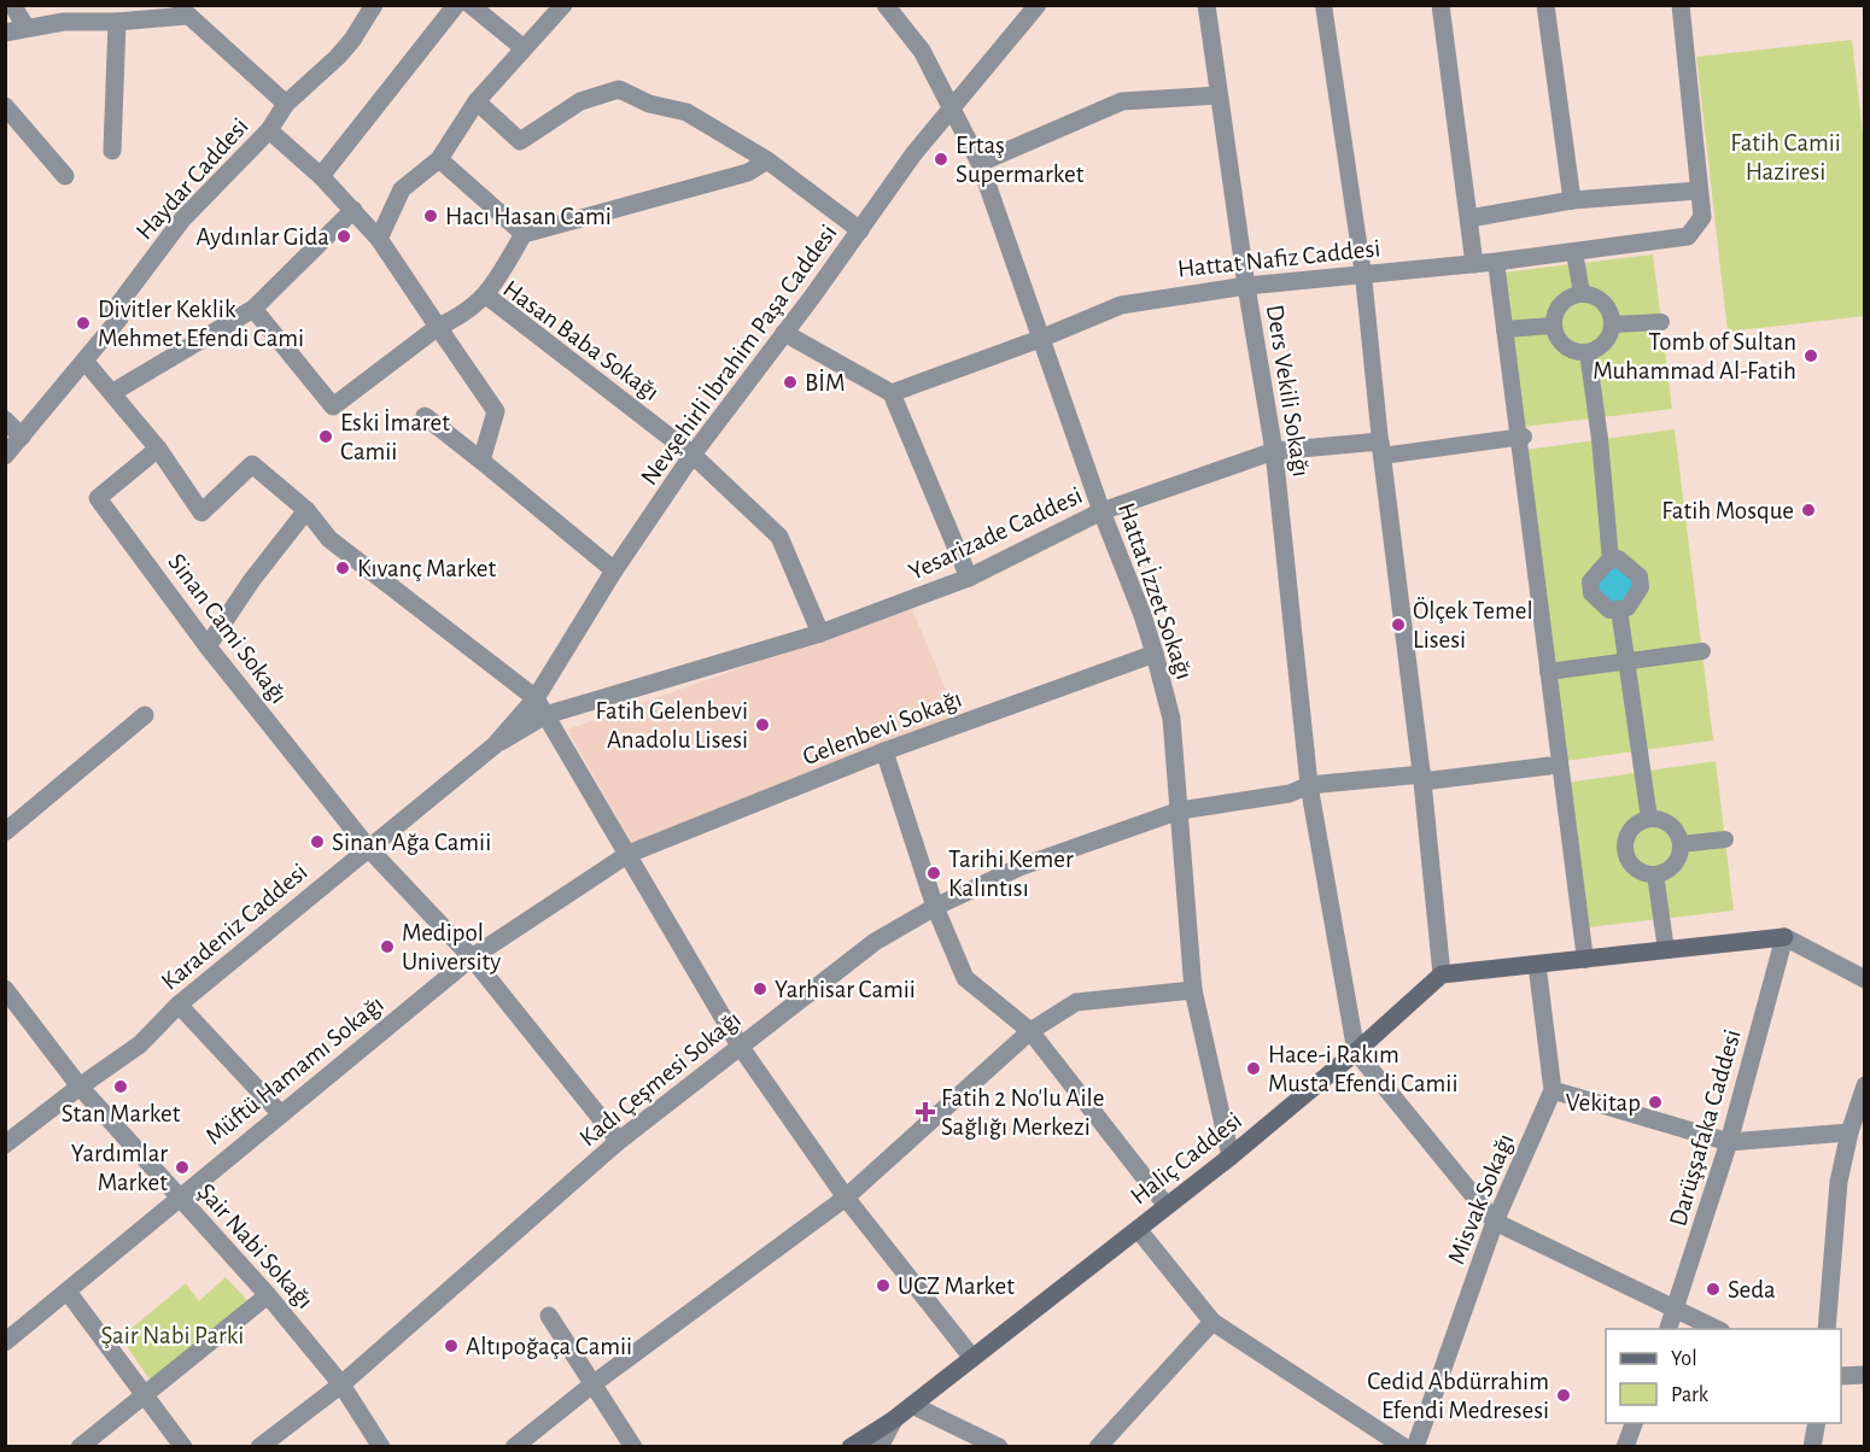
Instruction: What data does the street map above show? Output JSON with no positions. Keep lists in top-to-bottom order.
{
  "streets": {
    "main road": ["Haliç Caddesi"],
    "street": [
      "Haydar Caddesi",
      "Hattat Nafiz Caddesi",
      "Hasan Baba Sokağı",
      "Nevşehirli İbrahim Paşa Caddesi",
      "Ders Vekili Sokağı",
      "Yesarizade Caddesi",
      "Hattat İzzet Sokağı",
      "Sinan Cami Sokağı",
      "Gelenbevi Sokağı",
      "Karadeniz Caddesi",
      "Müftü Hamamı Sokağı",
      "Kadı Çeşmesi Sokağı",
      "Darüşşafaka Caddesi",
      "Misvak Sokağı",
      "Şair Nabi Sokağı"
    ]
  },
  "crossings": [
    ["Hattat Nafiz Caddesi", "Ders Vekili Sokağı"],
    ["Hattat Nafiz Caddesi", "Hattat İzzet Sokağı"],
    ["Hasan Baba Sokağı", "Nevşehirli İbrahim Paşa Caddesi"],
    ["Hasan Baba Sokağı", "Yesarizade Caddesi"],
    ["Nevşehirli İbrahim Paşa Caddesi", "Yesarizade Caddesi"],
    ["Nevşehirli İbrahim Paşa Caddesi", "Hattat İzzet Sokağı"],
    ["Nevşehirli İbrahim Paşa Caddesi", "Karadeniz Caddesi"],
    ["Ders Vekili Sokağı", "Yesarizade Caddesi"],
    ["Ders Vekili Sokağı", "Kadı Çeşmesi Sokağı"],
    ["Ders Vekili Sokağı", "Haliç Caddesi"],
    ["Yesarizade Caddesi", "Hattat İzzet Sokağı"],
    ["Yesarizade Caddesi", "Karadeniz Caddesi"],
    ["Hattat İzzet Sokağı", "Gelenbevi Sokağı"],
    ["Hattat İzzet Sokağı", "Kadı Çeşmesi Sokağı"],
    ["Hattat İzzet Sokağı", "Haliç Caddesi"],
    ["Sinan Cami Sokağı", "Karadeniz Caddesi"],
    ["Sinan Cami Sokağı", "Müftü Hamamı Sokağı"],
    ["Sinan Cami Sokağı", "Kadı Çeşmesi Sokağı"],
    ["Gelenbevi Sokağı", "Müftü Hamamı Sokağı"],
    ["Karadeniz Caddesi", "Şair Nabi Sokağı"],
    ["Müftü Hamamı Sokağı", "Şair Nabi Sokağı"],
    ["Kadı Çeşmesi Sokağı", "Şair Nabi Sokağı"]
  ],
  "parks": ["Fatih Camii Haziresi", "Şair Nabi Parki"],
  "places": {
    "other": [
      "Ertaş Supermarket",
      "Hacı Hasan Cami",
      "Aydınlar Gida",
      "Divitler Keklik Mehmet Efendi Cami",
      "Tomb of Sultan Muhammad Al-Fatih",
      "BİM",
      "Eski İmaret Camii",
      "Fatih Mosque",
      "Kıvanç Market",
      "Ölçek Temel Lisesi",
      "Fatih Gelenbevi Anadolu Lisesi",
      "Sinan Ağa Camii",
      "Tarihi Kemer Kalıntısı",
      "Medipol University",
      "Yarhisar Camii",
      "Hace-i Rakım Musta Efendi Camii",
      "Stan Market",
      "Vekitap",
      "Yardımlar Market",
      "UCZ Market",
      "Seda",
      "Altıpoğaça Camii",
      "Cedid Abdürrahim Efendi Medresesi"
    ],
    "health": ["Fatih 2 No'lu Aile Sağlığı Merkezi"]
  },
  "legend": ["Yol", "Park"]
}
